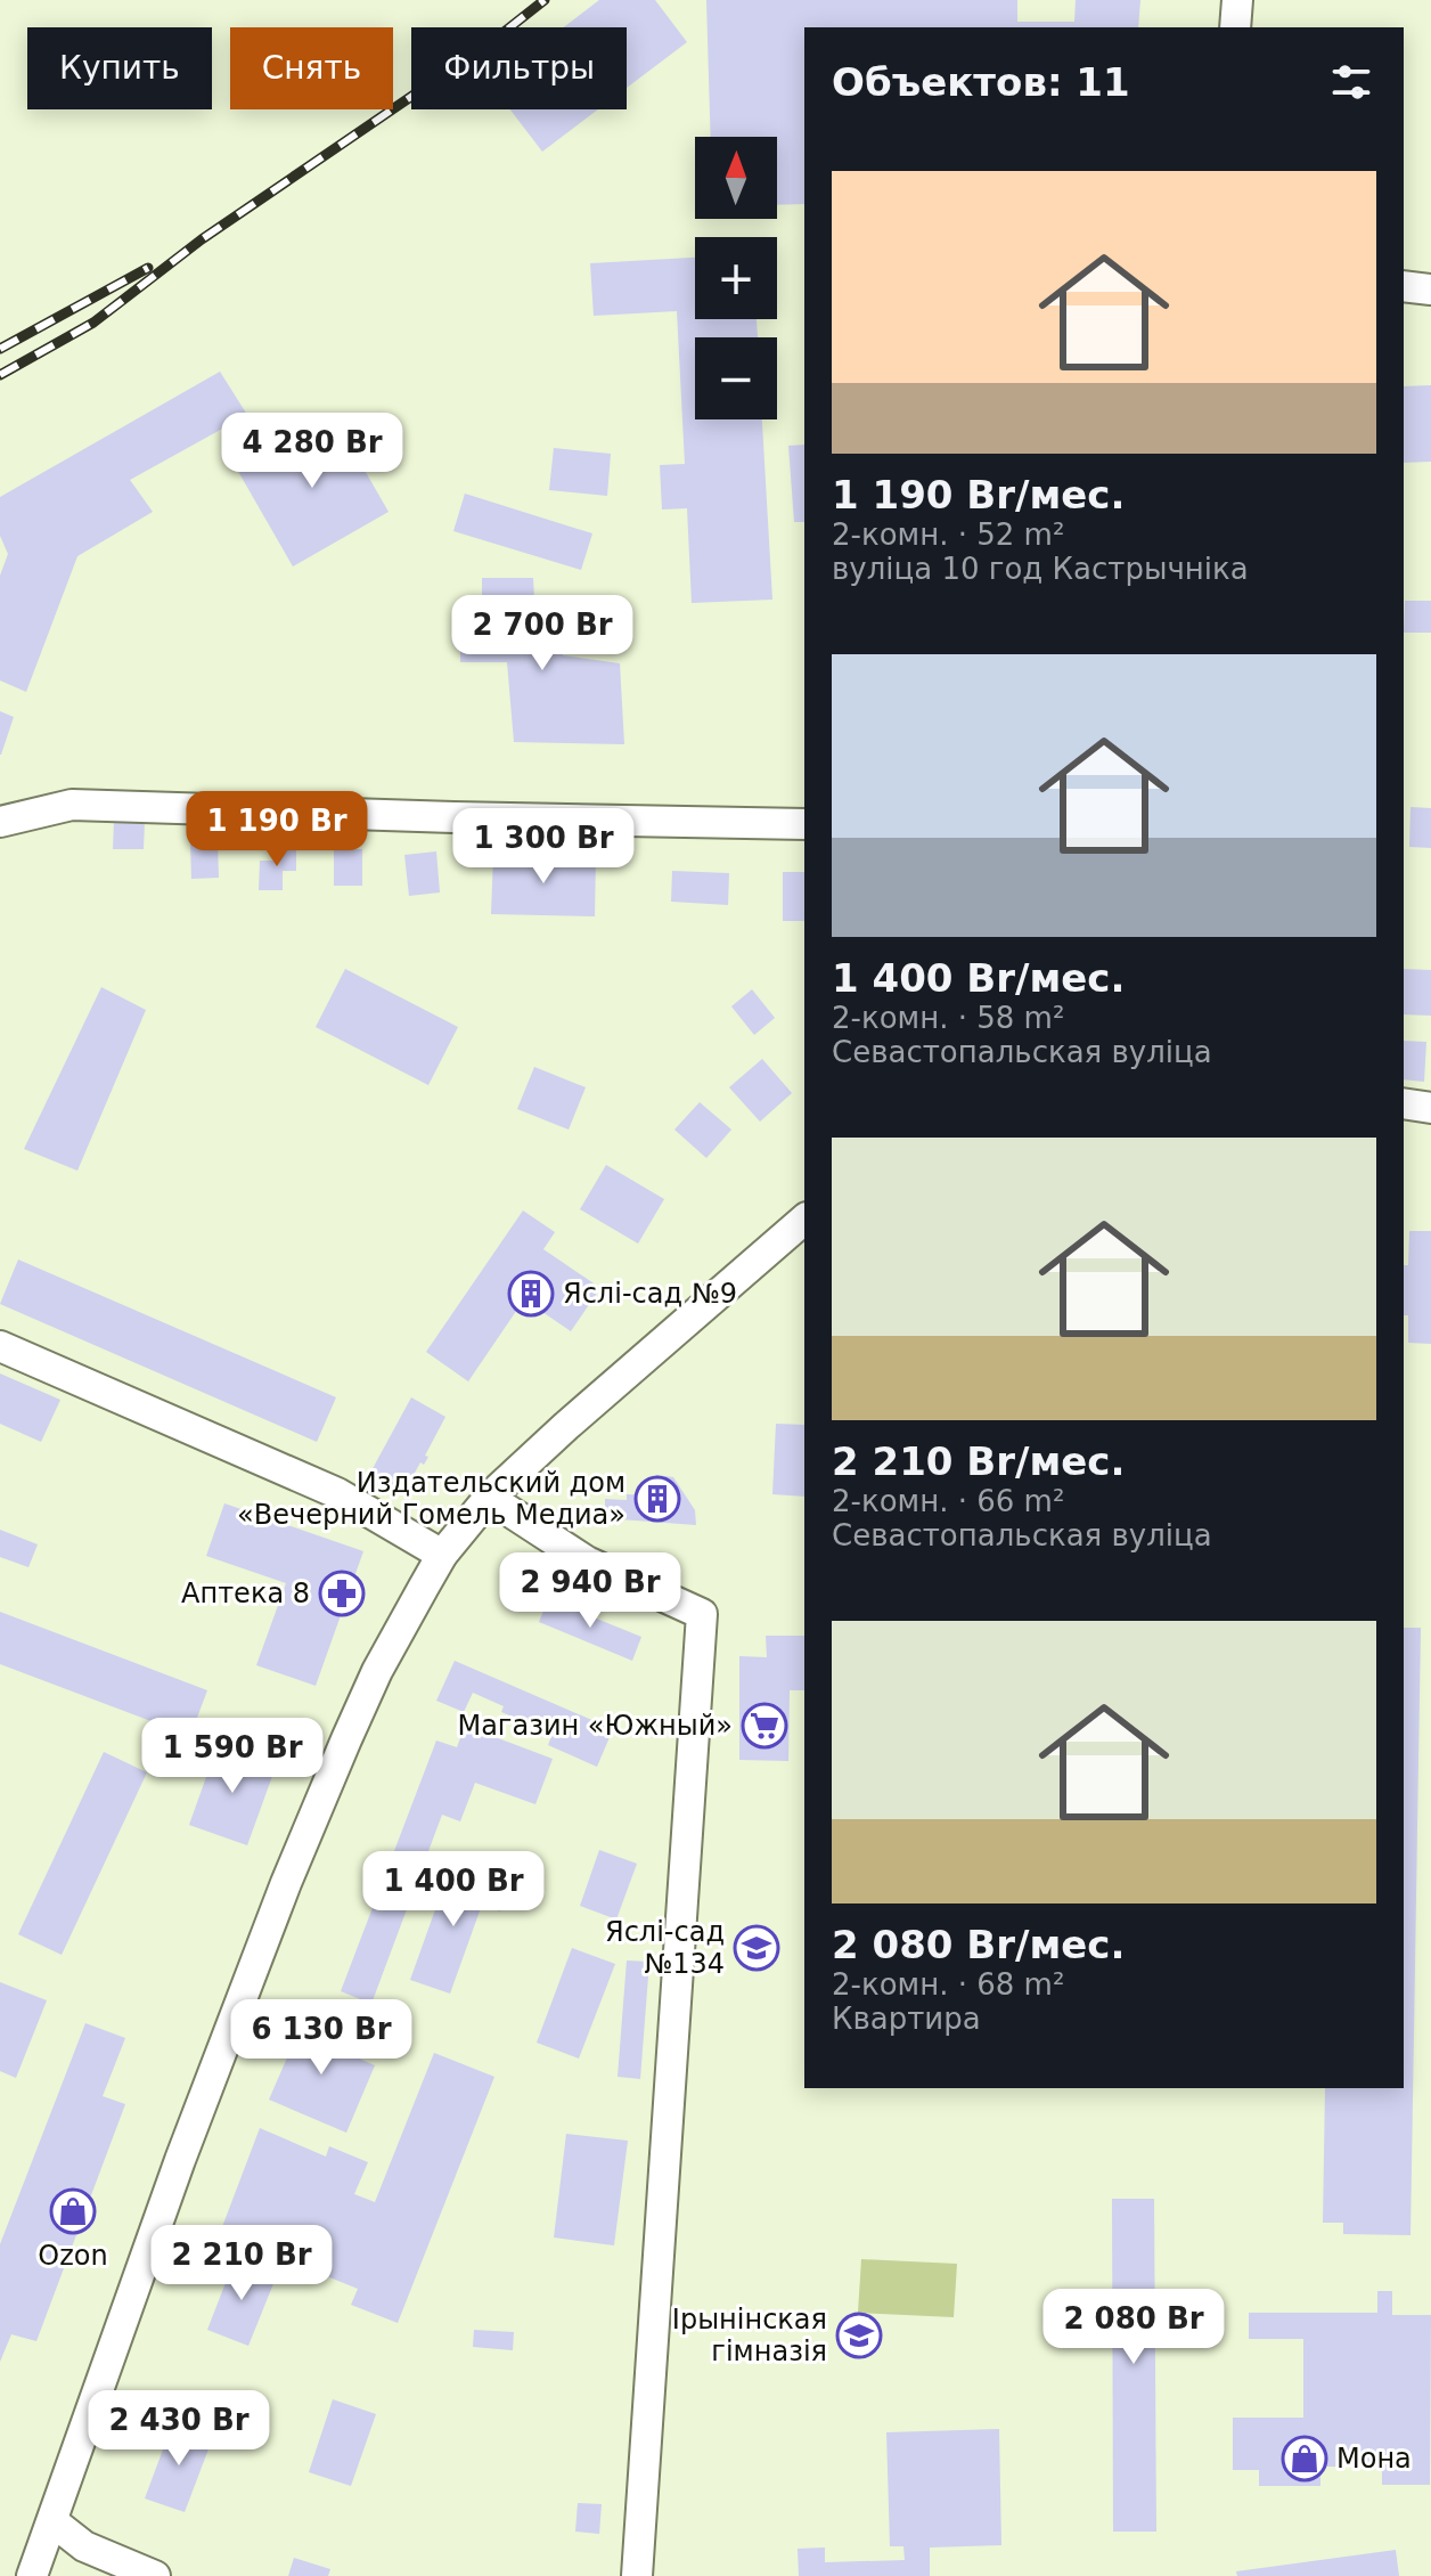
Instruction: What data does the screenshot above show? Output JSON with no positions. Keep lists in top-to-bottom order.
{
  "places": {
    "building": ["Яслі-сад №9", "Издательский дом «Вечерний Гомель Медиа»"],
    "pharmacy": ["Аптека 8"],
    "supermarket": ["Магазин «Южный»"],
    "school or university": ["Яслі-сад №134", "Ірынінская гімназія"],
    "shop": ["Ozon", "Мона"]
  },
  "north": "top",
  "page": {
    "chip": ["Купить", "Снять", "Фильтры"],
    "heading": "Объектов: 11",
    "map_buttons": ["+", "−"],
    "list": [
      {
        "name": "1 190 Br/мес.",
        "note": "2-комн. · 52 m² · вуліца 10 год Кастрычніка"
      },
      {
        "name": "1 400 Br/мес.",
        "note": "2-комн. · 58 m² · Севастопальская вуліца"
      },
      {
        "name": "2 210 Br/мес.",
        "note": "2-комн. · 66 m² · Севастопальская вуліца"
      },
      {
        "name": "2 080 Br/мес.",
        "note": "2-комн. · 68 m² · Квартира"
      }
    ],
    "price": [
      "4 280 Br",
      "2 700 Br",
      "1 190 Br",
      "1 300 Br",
      "2 940 Br",
      "1 590 Br",
      "1 400 Br",
      "6 130 Br",
      "2 210 Br",
      "2 080 Br",
      "2 430 Br"
    ]
  }
}
